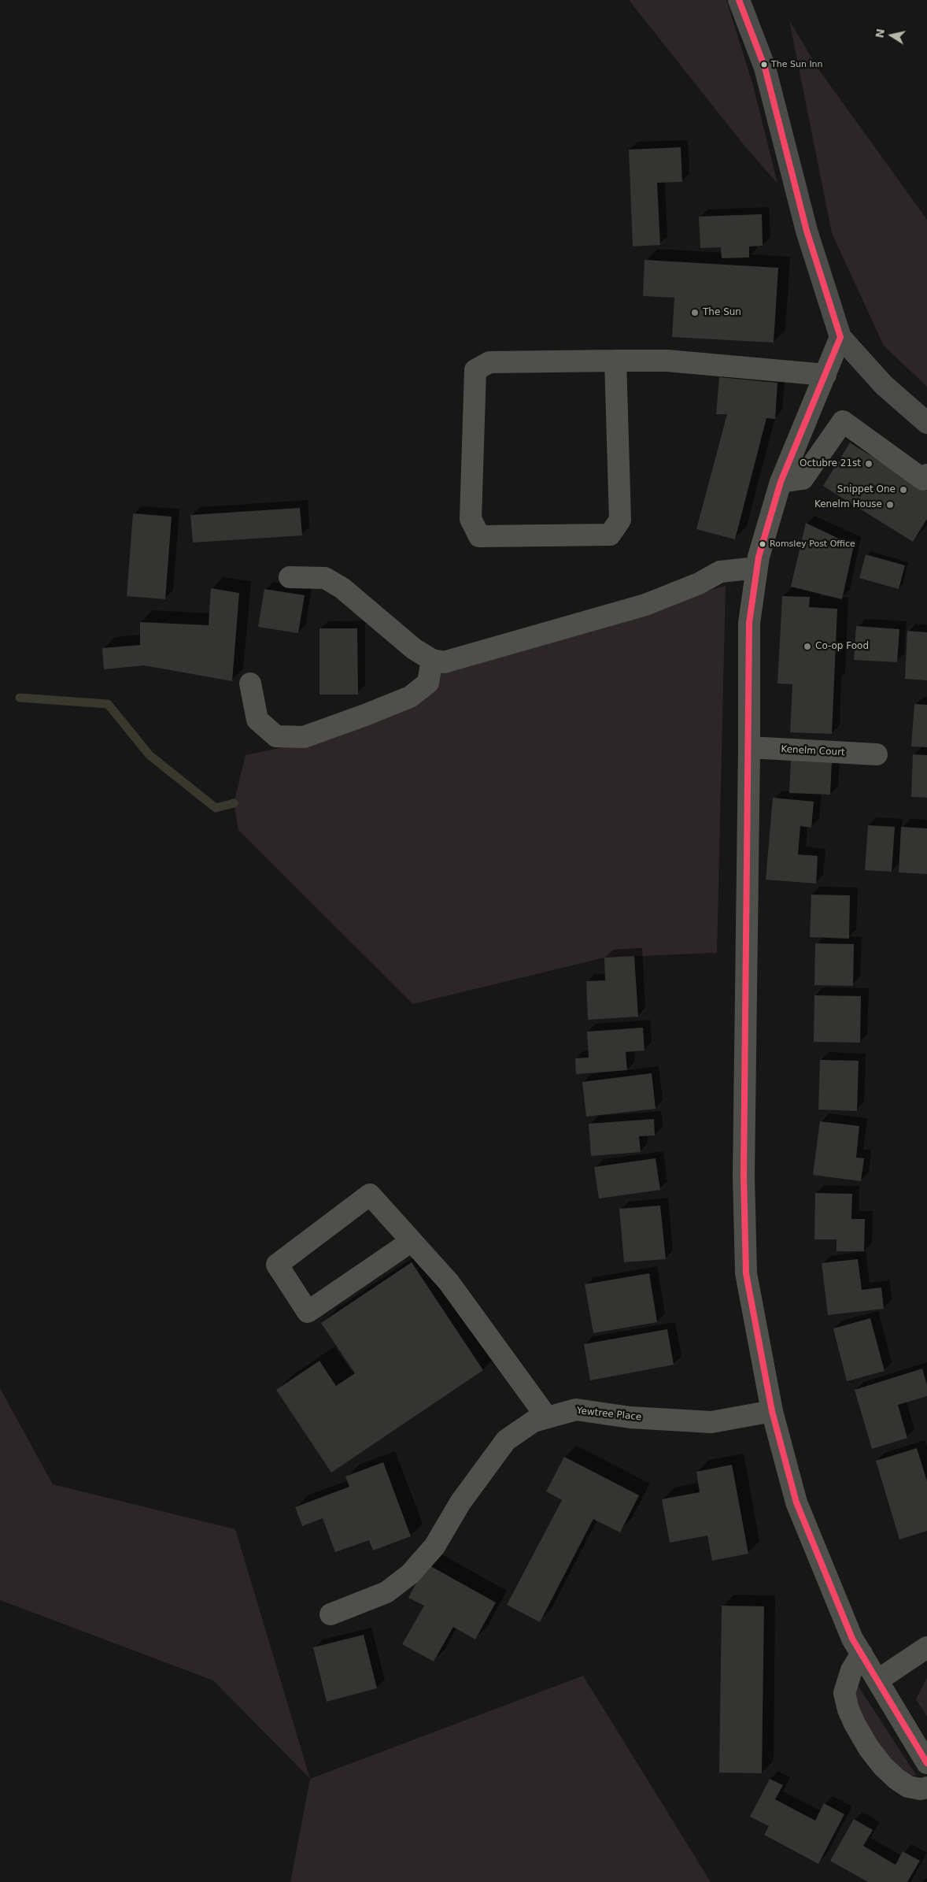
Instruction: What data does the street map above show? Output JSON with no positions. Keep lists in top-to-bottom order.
{
  "streets": {
    "street": ["Kenelm Court", "Yewtree Place"]
  },
  "places": [
    "The Sun Inn",
    "The Sun",
    "Octubre 21st",
    "Snippet One",
    "Kenelm House",
    "Romsley Post Office",
    "Co-op Food"
  ],
  "north": "left"
}
